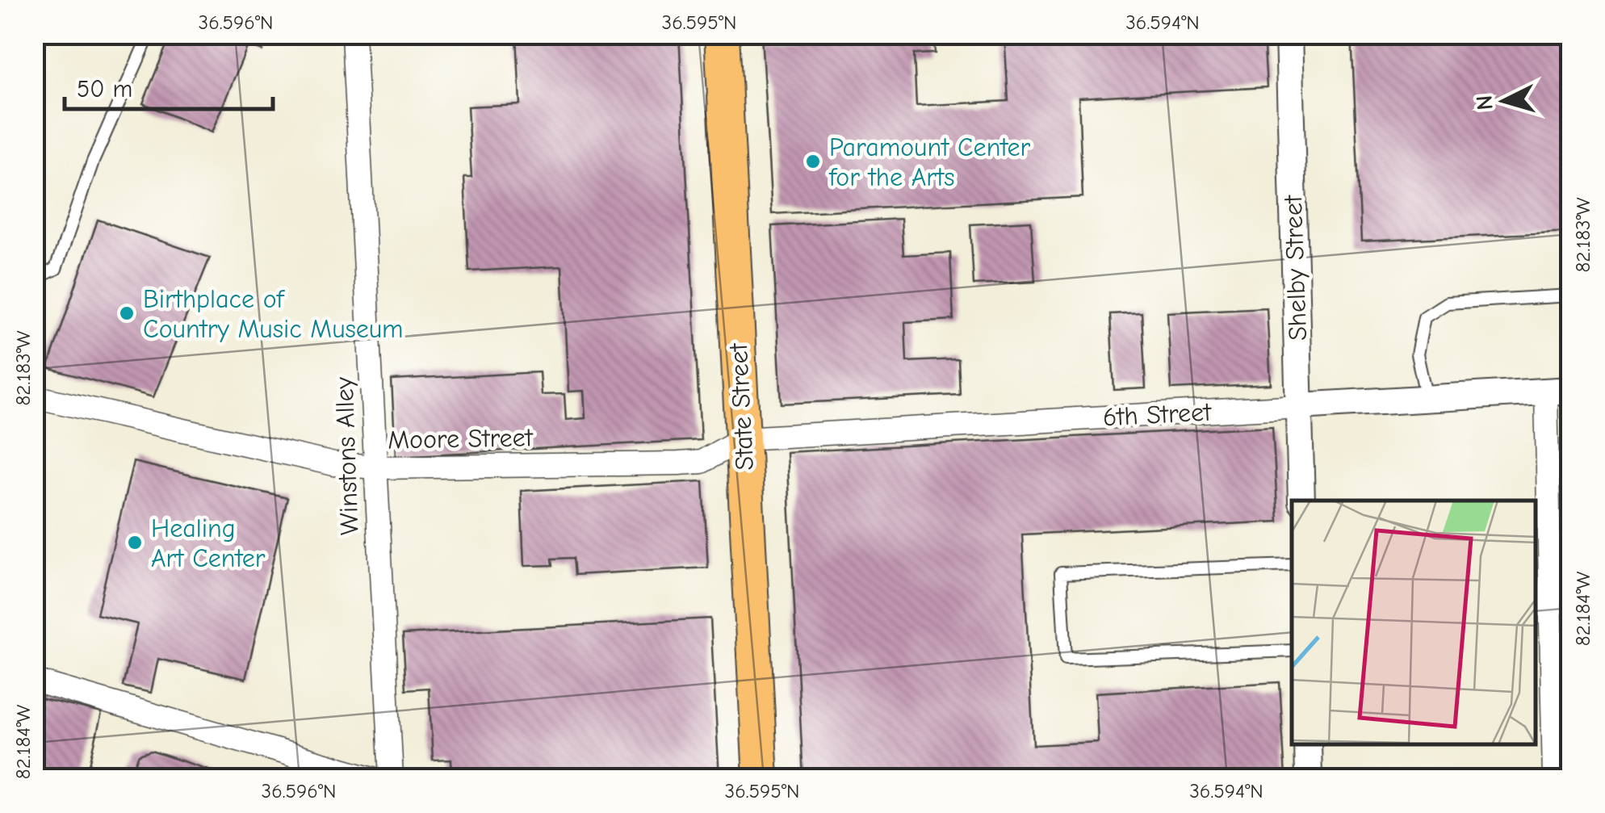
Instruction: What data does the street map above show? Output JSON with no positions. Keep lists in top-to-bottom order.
{
  "streets": {
    "main road": ["State Street"],
    "street": [
      "Shelby Street",
      "6th Street",
      "Moore Street",
      "Winstons Alley"
    ]
  },
  "crossings": [
    ["Shelby Street", "6th Street"],
    ["State Street", "6th Street"],
    ["State Street", "Moore Street"],
    ["6th Street", "Moore Street"],
    ["Moore Street", "Winstons Alley"]
  ],
  "places": ["Paramount Center for the Arts", "Birthplace of Country Music Museum", "Healing Art Center"],
  "scale_bar": "50 m",
  "north": "left",
  "coordinates": [
    "36.596°N",
    "36.595°N",
    "36.594°N",
    "82.183°W",
    "82.184°W"
  ]
}
